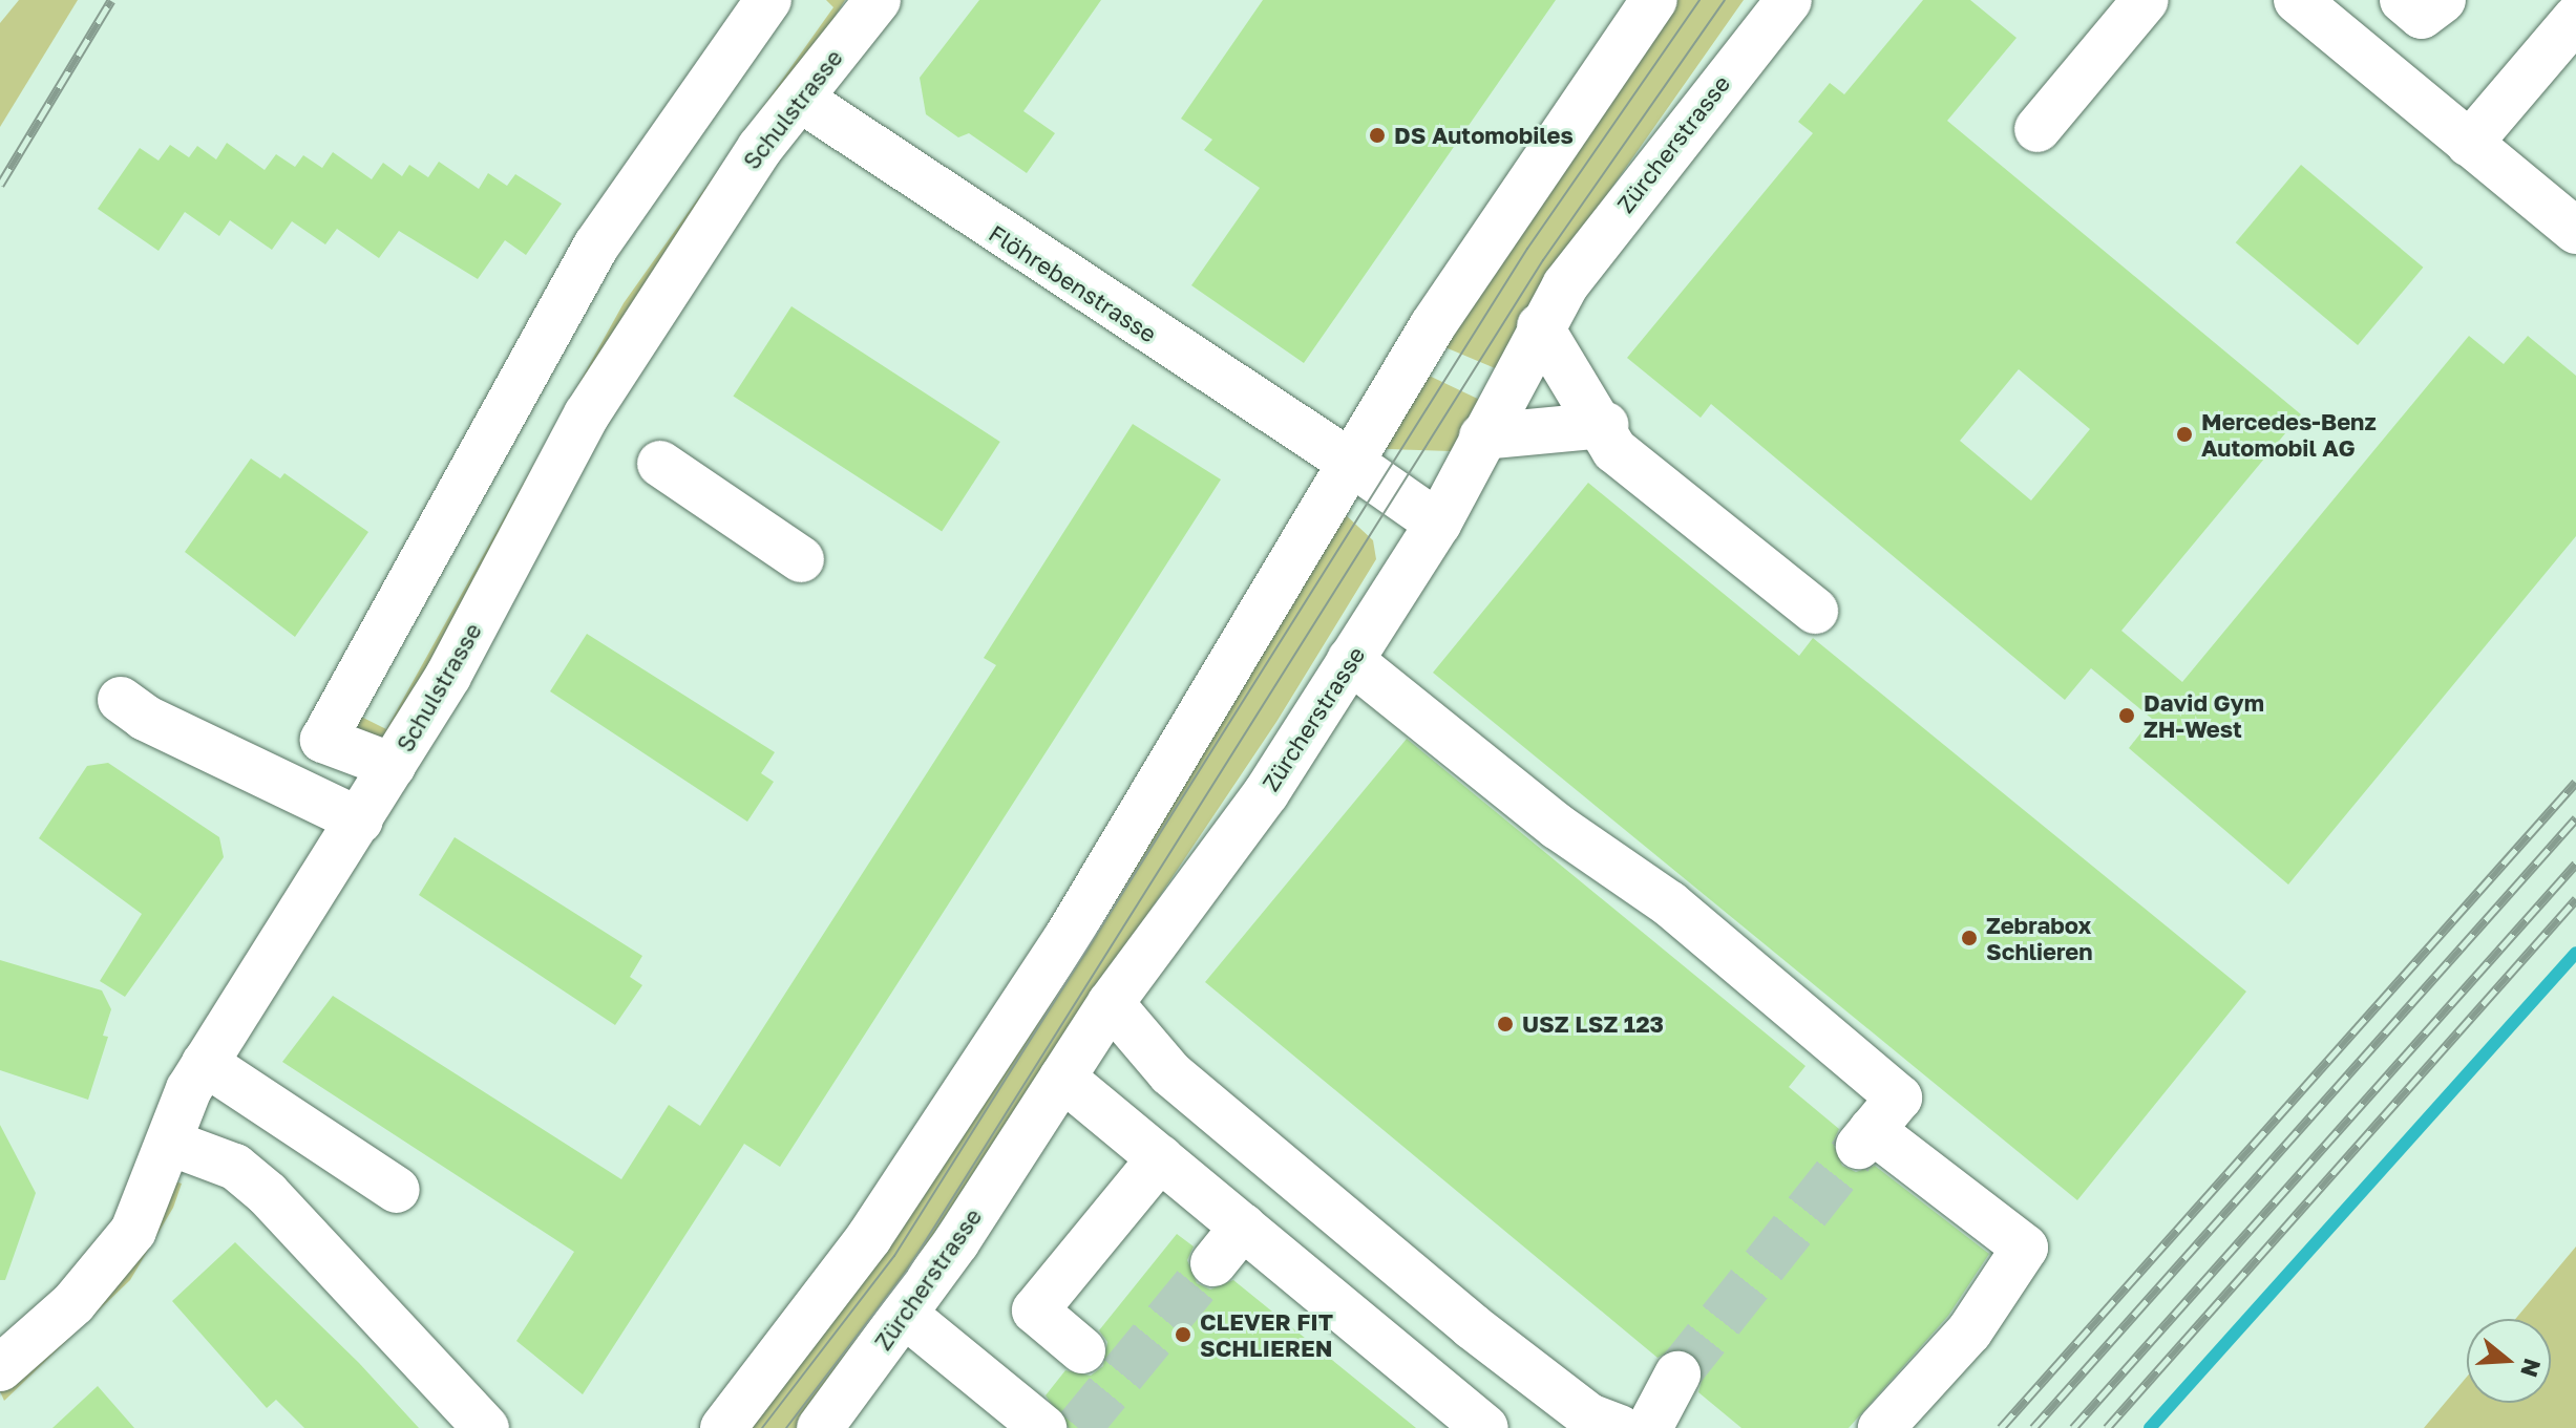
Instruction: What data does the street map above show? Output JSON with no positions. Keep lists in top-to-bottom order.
{
  "streets": {
    "main road": ["Schulstrasse", "Zürcherstrasse", "Flöhrebenstrasse"]
  },
  "crossings": [
    ["Schulstrasse", "Flöhrebenstrasse"],
    ["Zürcherstrasse", "Flöhrebenstrasse"]
  ],
  "places": [
    "DS Automobiles",
    "Mercedes-Benz Automobil AG",
    "David Gym ZH-West",
    "Zebrabox Schlieren",
    "USZ LSZ 123",
    "CLEVER FIT SCHLIEREN"
  ],
  "north": "right"
}
